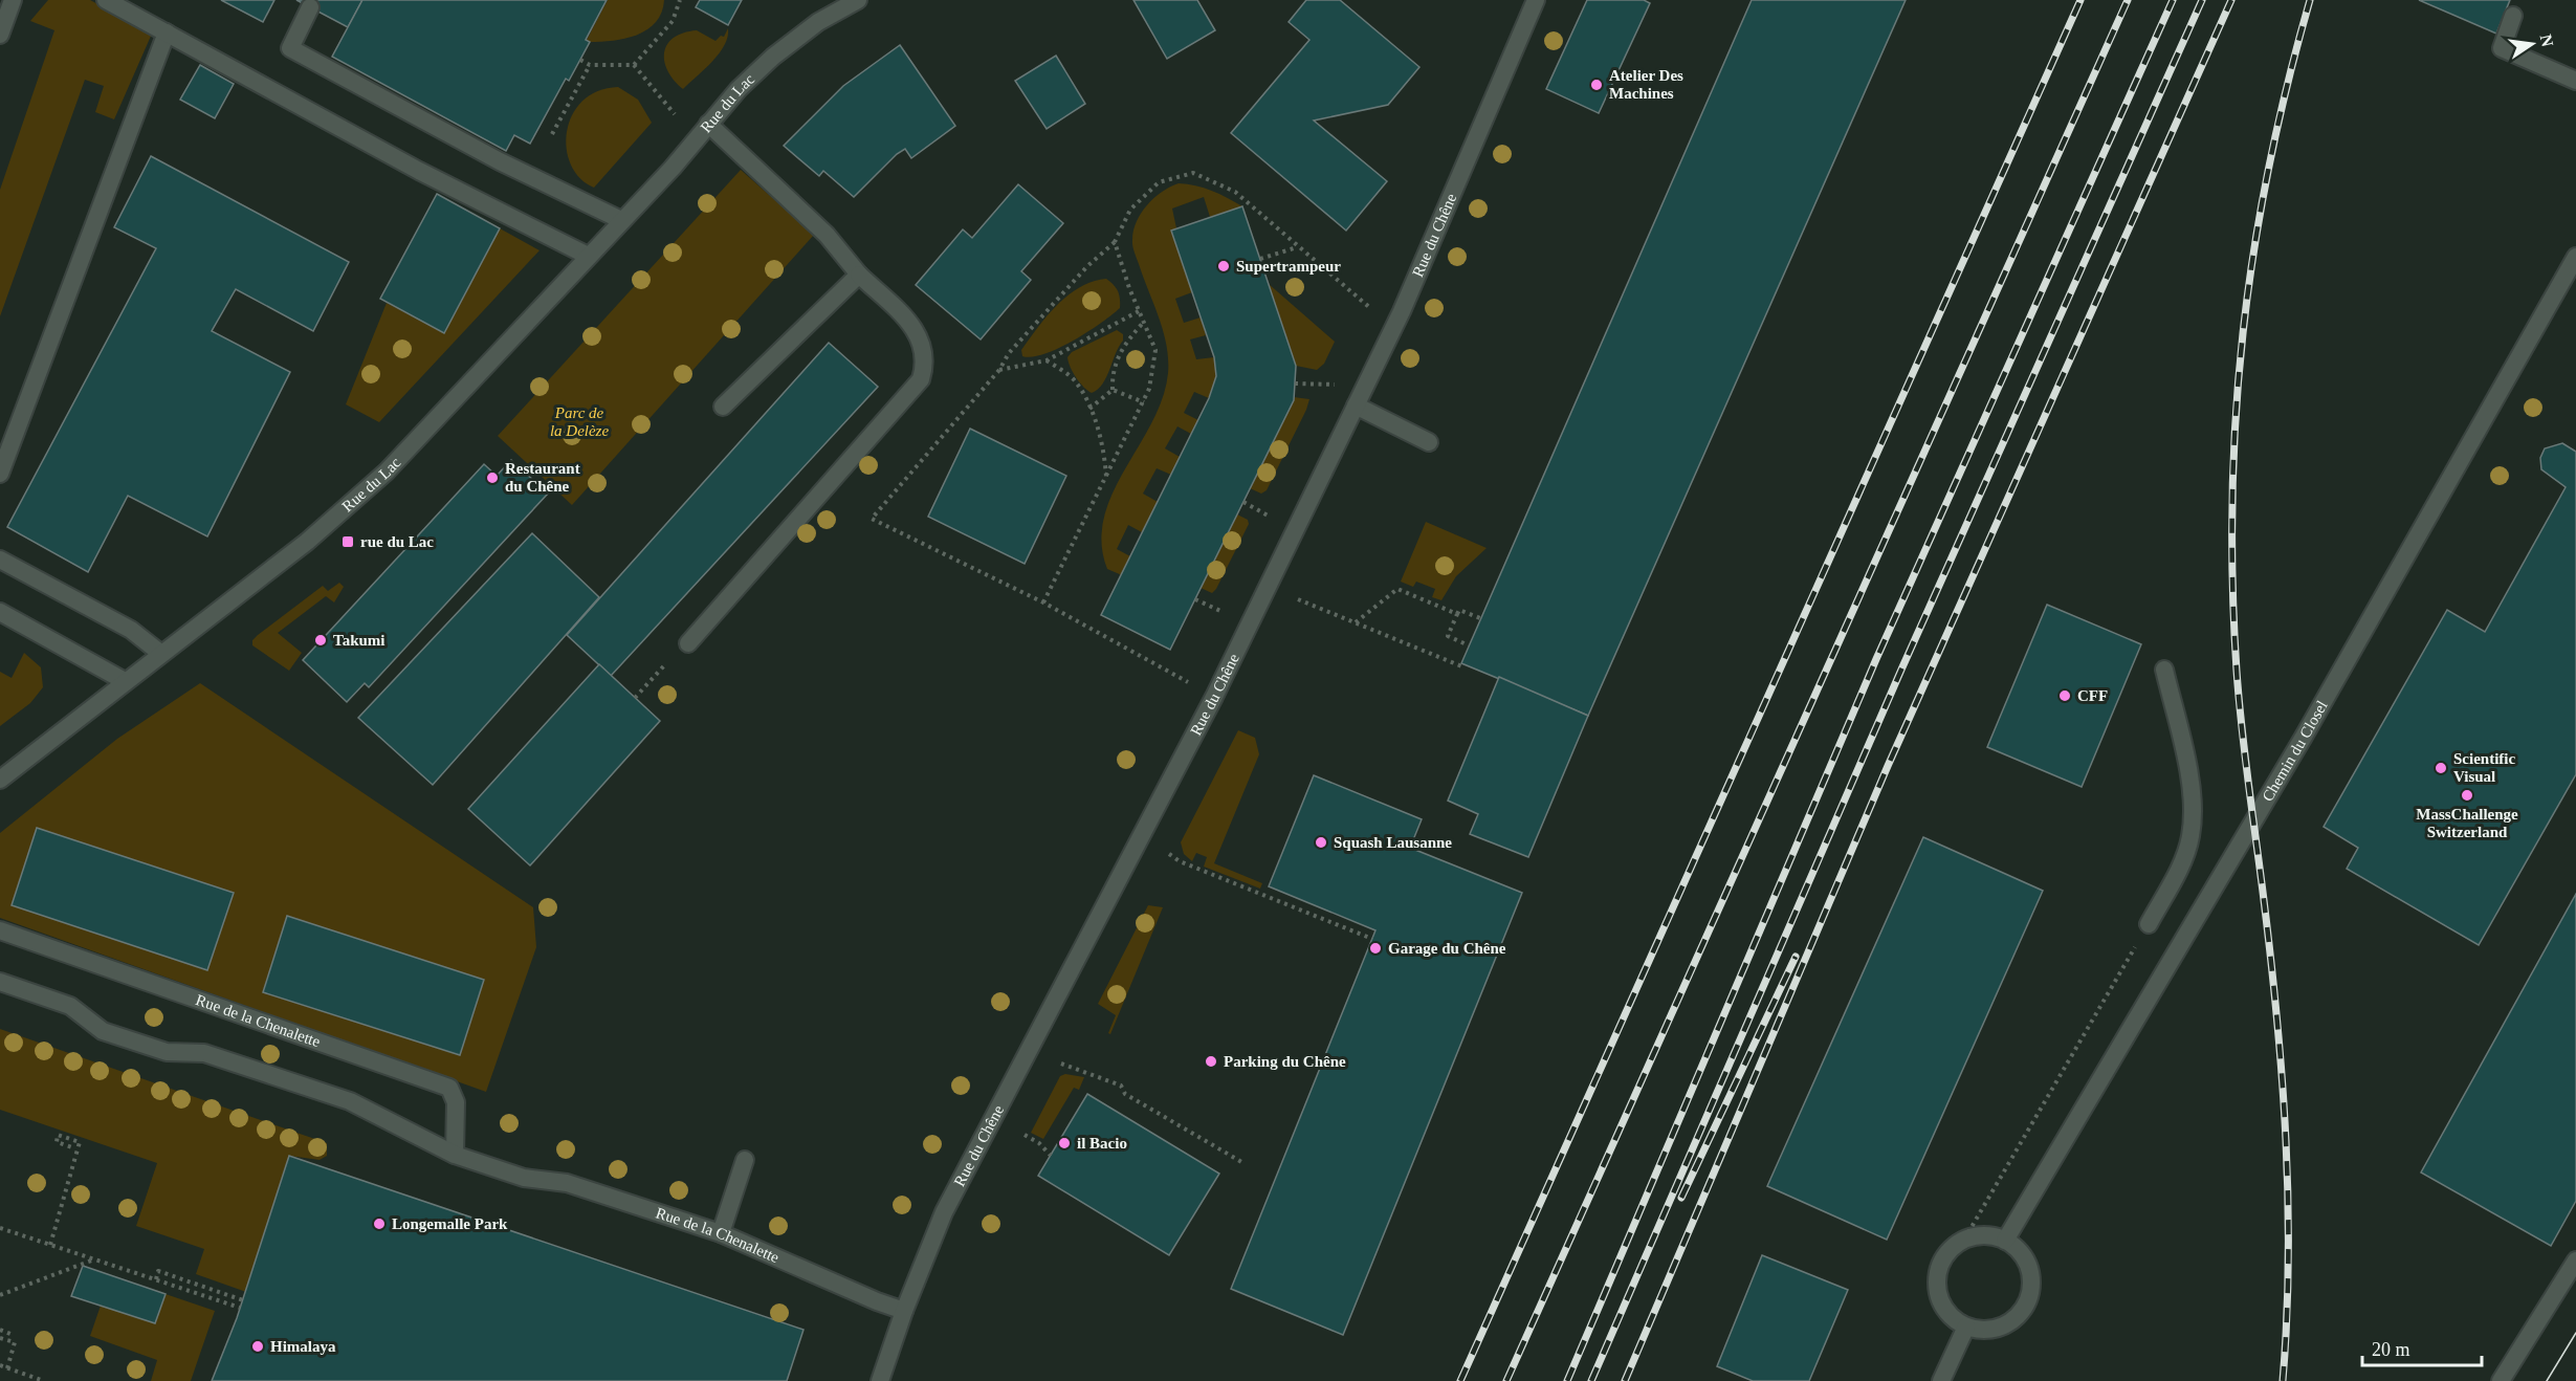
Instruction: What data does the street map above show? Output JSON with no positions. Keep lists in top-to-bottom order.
{
  "streets": {
    "street": [
      "Rue du Lac",
      "Rue du Chêne",
      "Chemin du Closel",
      "Rue de la Chenalette"
    ]
  },
  "crossings": [
    ["Rue du Chêne", "Rue de la Chenalette"]
  ],
  "parks": ["Parc de la Delèze"],
  "places": {
    "other": [
      "Atelier Des Machines",
      "Supertrampeur",
      "Restaurant du Chêne",
      "Takumi",
      "CFF",
      "Scientific Visual",
      "MassChallenge Switzerland",
      "Squash Lausanne",
      "Garage du Chêne",
      "Parking du Chêne",
      "il Bacio",
      "Longemalle Park",
      "Himalaya"
    ],
    "transit": ["rue du Lac"]
  },
  "scale_bar": "20 m",
  "north": "right"
}
